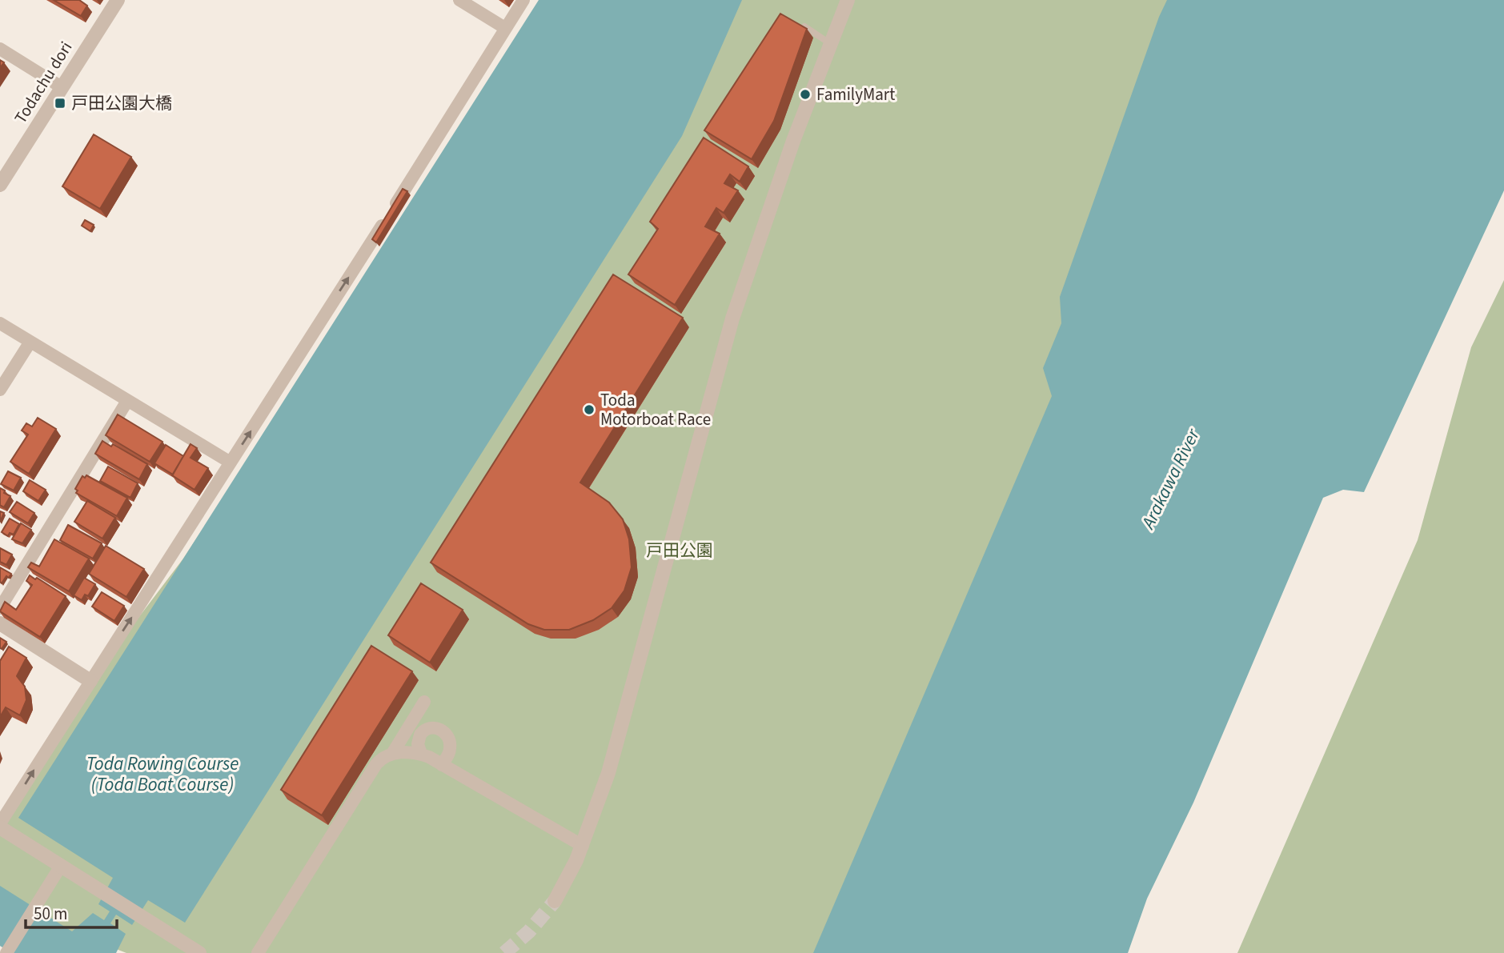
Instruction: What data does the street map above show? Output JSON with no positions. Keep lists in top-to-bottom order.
{
  "streets": {
    "street": ["Todachu dori"]
  },
  "water": ["Arakawa River", "Toda Rowing Course (Toda Boat Course)"],
  "parks": ["戸田公園"],
  "places": {
    "other": ["FamilyMart", "Toda Motorboat Race"],
    "transit": ["戸田公園大橋"]
  },
  "scale_bar": "50 m"
}
